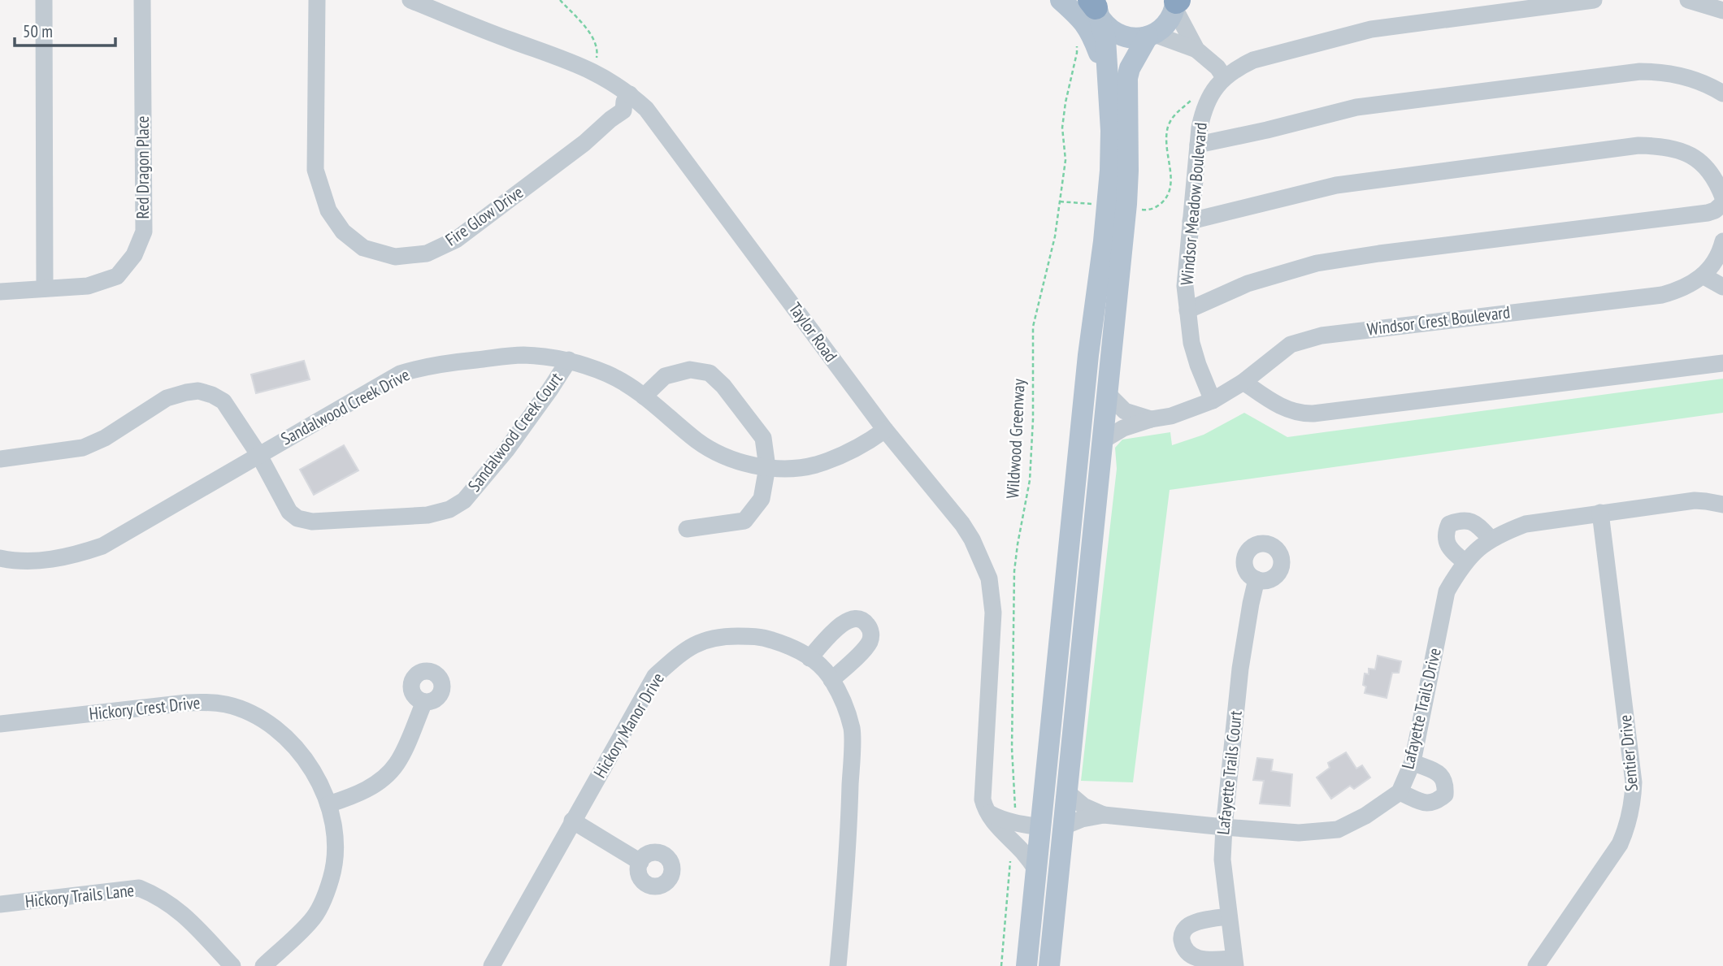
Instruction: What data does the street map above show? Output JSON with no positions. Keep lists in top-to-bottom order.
{
  "streets": {
    "street": [
      "Red Dragon Place",
      "Windsor Meadow Boulevard",
      "Fire Glow Drive",
      "Windsor Crest Boulevard",
      "Taylor Road",
      "Sandalwood Creek Drive",
      "Sandalwood Creek Court",
      "Hickory Crest Drive",
      "Lafayette Trails Drive",
      "Hickory Manor Drive",
      "Sentier Drive",
      "Lafayette Trails Court",
      "Hickory Trails Lane"
    ],
    "path": ["Wildwood Greenway"]
  },
  "crossings": [
    ["Windsor Meadow Boulevard", "Windsor Crest Boulevard"],
    ["Fire Glow Drive", "Taylor Road"],
    ["Taylor Road", "Sandalwood Creek Drive"],
    ["Sandalwood Creek Drive", "Sandalwood Creek Court"],
    ["Lafayette Trails Drive", "Sentier Drive"],
    ["Lafayette Trails Drive", "Lafayette Trails Court"]
  ],
  "scale_bar": "50 m"
}
